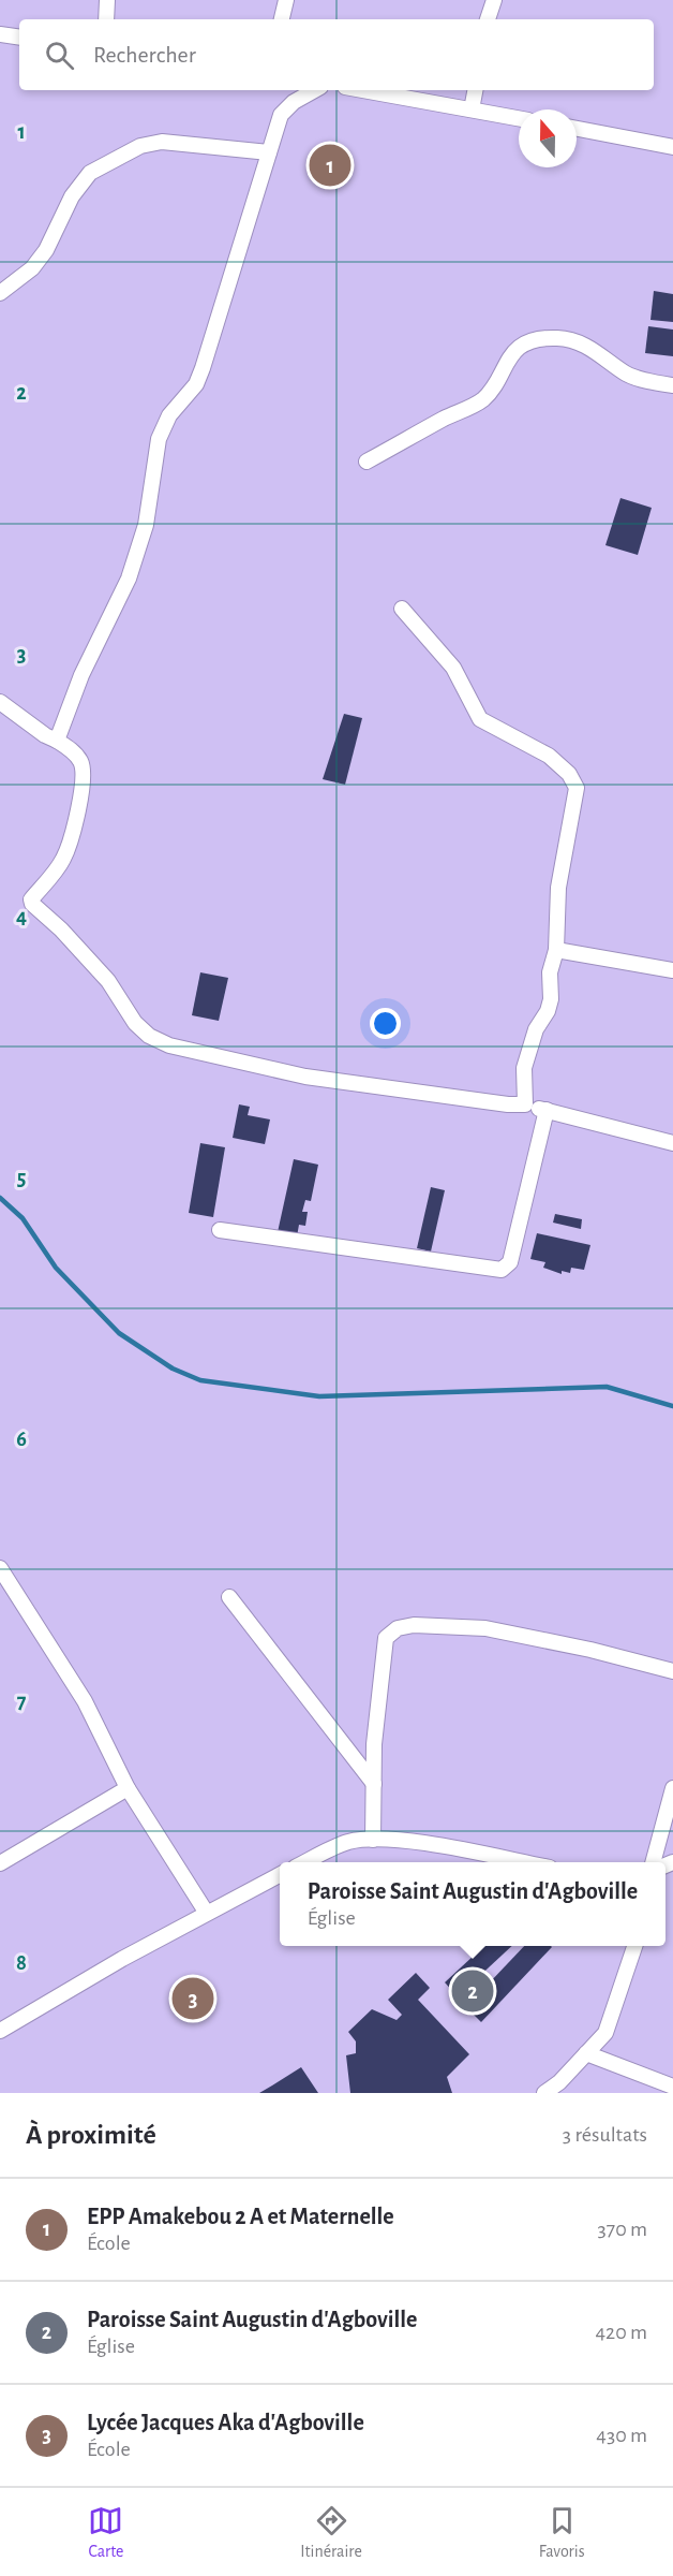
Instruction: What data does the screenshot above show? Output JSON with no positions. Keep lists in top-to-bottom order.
{
  "north": "top",
  "page": {
    "search": "Rechercher",
    "pins": ["1", "2", "3"],
    "popup": ["Paroisse Saint Augustin d'Agboville", "Église"],
    "heading": ["À proximité", "3 résultats"],
    "list": [
      {
        "mark": "1",
        "name": "EPP Amakebou 2 A et Maternelle",
        "note": "École",
        "value": "370 m"
      },
      {
        "mark": "2",
        "name": "Paroisse Saint Augustin d'Agboville",
        "note": "Église",
        "value": "420 m"
      },
      {
        "mark": "3",
        "name": "Lycée Jacques Aka d'Agboville",
        "note": "École",
        "value": "430 m"
      }
    ],
    "nav": ["Carte", "Itinéraire", "Favoris"]
  },
  "grid": {
    "rows": [
      "1",
      "2",
      "3",
      "4",
      "5",
      "6",
      "7",
      "8"
    ]
  }
}
